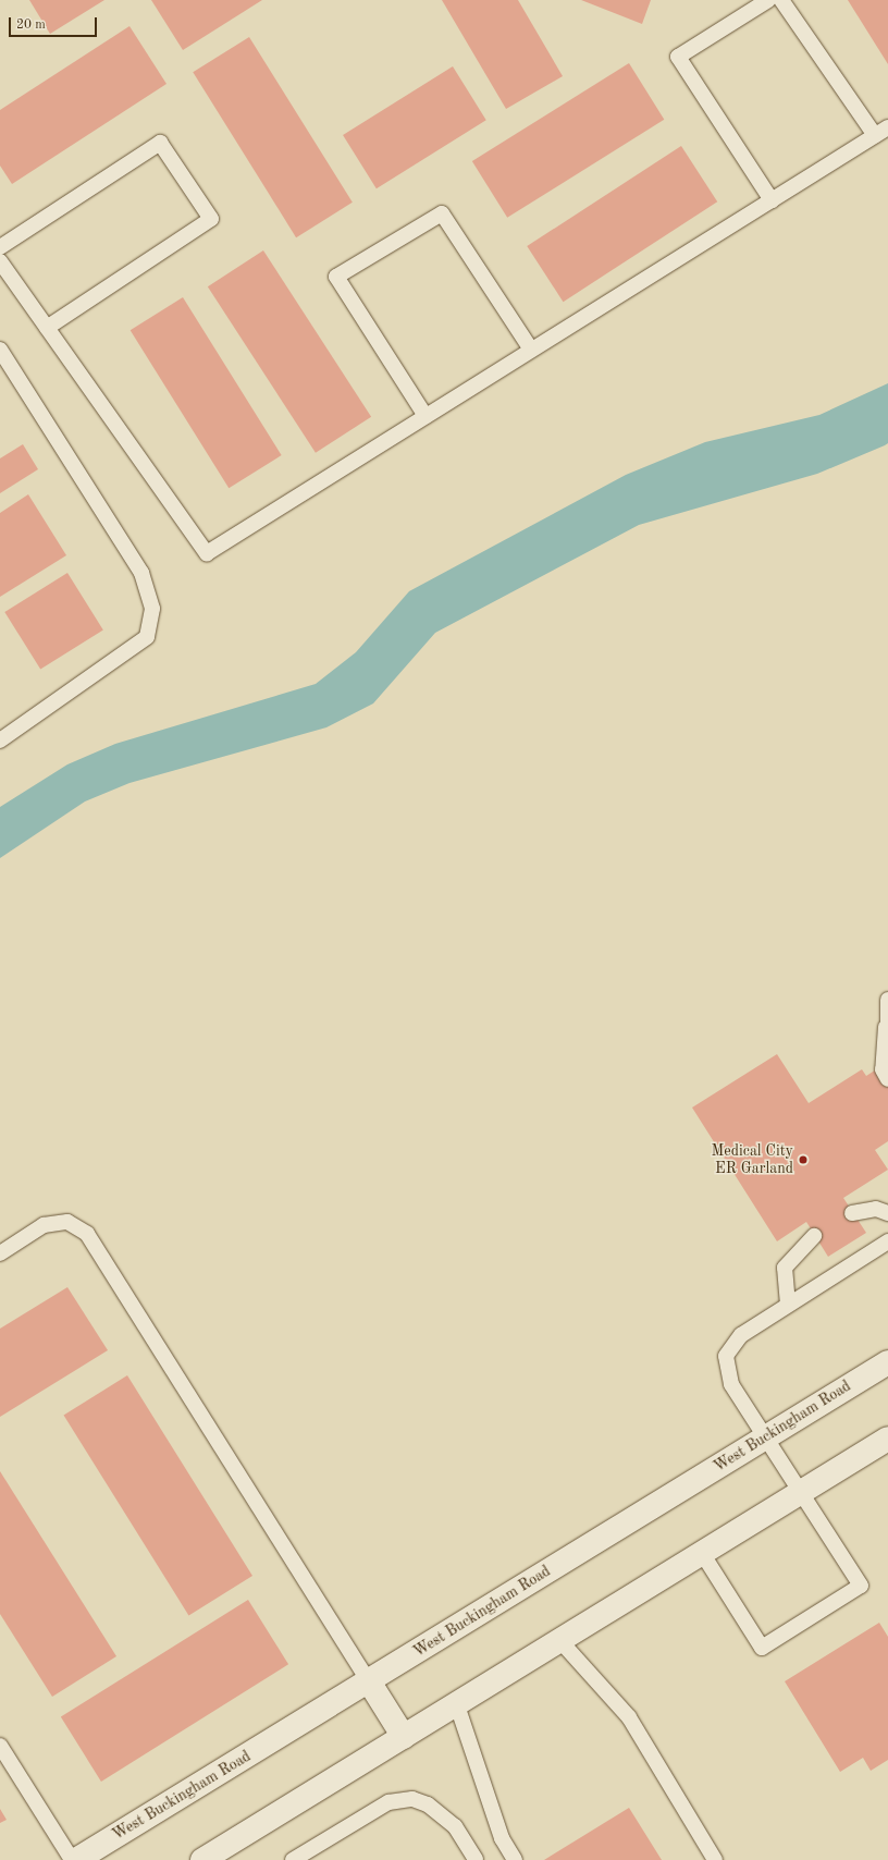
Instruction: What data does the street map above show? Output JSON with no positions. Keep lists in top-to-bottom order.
{
  "streets": {
    "main road": ["West Buckingham Road"]
  },
  "places": ["Medical City ER Garland"],
  "scale_bar": "20 m"
}
